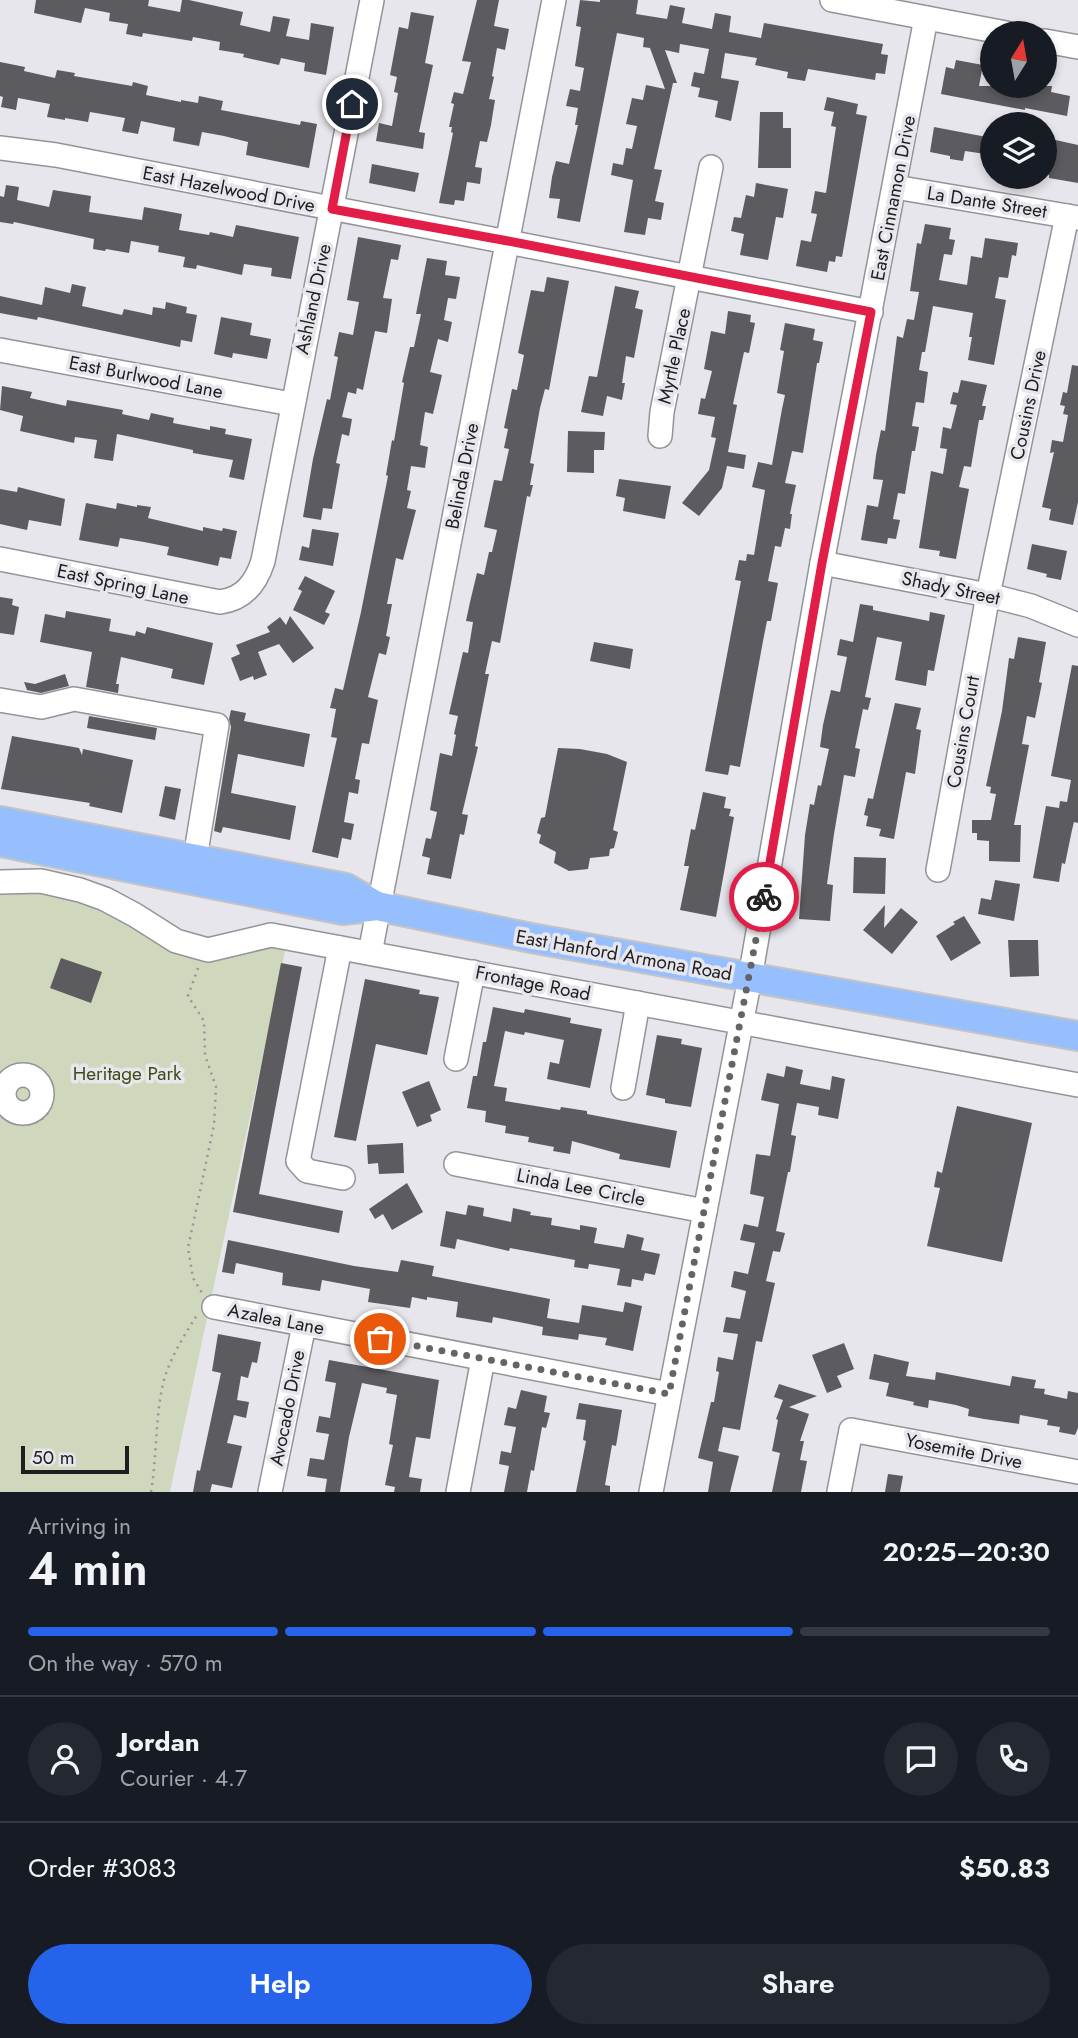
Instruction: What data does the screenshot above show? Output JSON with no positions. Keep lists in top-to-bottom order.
{
  "streets": {
    "main road": ["East Hanford Armona Road"],
    "street": [
      "East Hazelwood Drive",
      "East Cinnamon Drive",
      "La Dante Street",
      "Ashland Drive",
      "Myrtle Place",
      "East Burlwood Lane",
      "Cousins Drive",
      "Belinda Drive",
      "East Spring Lane",
      "Shady Street",
      "Cousins Court",
      "Frontage Road",
      "Linda Lee Circle",
      "Azalea Lane",
      "Avocado Drive",
      "Yosemite Drive"
    ]
  },
  "crossings": [
    ["East Hazelwood Drive", "East Cinnamon Drive"],
    ["East Hazelwood Drive", "Ashland Drive"],
    ["East Hazelwood Drive", "Myrtle Place"],
    ["East Hazelwood Drive", "Belinda Drive"],
    ["East Cinnamon Drive", "La Dante Street"],
    ["East Cinnamon Drive", "Shady Street"],
    ["East Cinnamon Drive", "East Hanford Armona Road"],
    ["East Cinnamon Drive", "Frontage Road"],
    ["East Cinnamon Drive", "Linda Lee Circle"],
    ["East Cinnamon Drive", "Azalea Lane"],
    ["La Dante Street", "Cousins Drive"],
    ["Ashland Drive", "East Burlwood Lane"],
    ["Ashland Drive", "East Spring Lane"],
    ["Cousins Drive", "Shady Street"],
    ["Cousins Drive", "Cousins Court"],
    ["Belinda Drive", "East Hanford Armona Road"],
    ["Belinda Drive", "Frontage Road"],
    ["Shady Street", "Cousins Court"],
    ["Azalea Lane", "Avocado Drive"]
  ],
  "parks": ["Heritage Park"],
  "scale_bar": "50 m",
  "north": "top",
  "page": {
    "scale": "50 m",
    "heading": ["4 min", "Arriving in", "20:25–20:30"],
    "panel": [
      "Jordan",
      "Courier · 4.7",
      "Order #3083",
      "$50.83"
    ],
    "bar": "On the way · 570 m",
    "buttons": ["Help", "Share"]
  }
}
